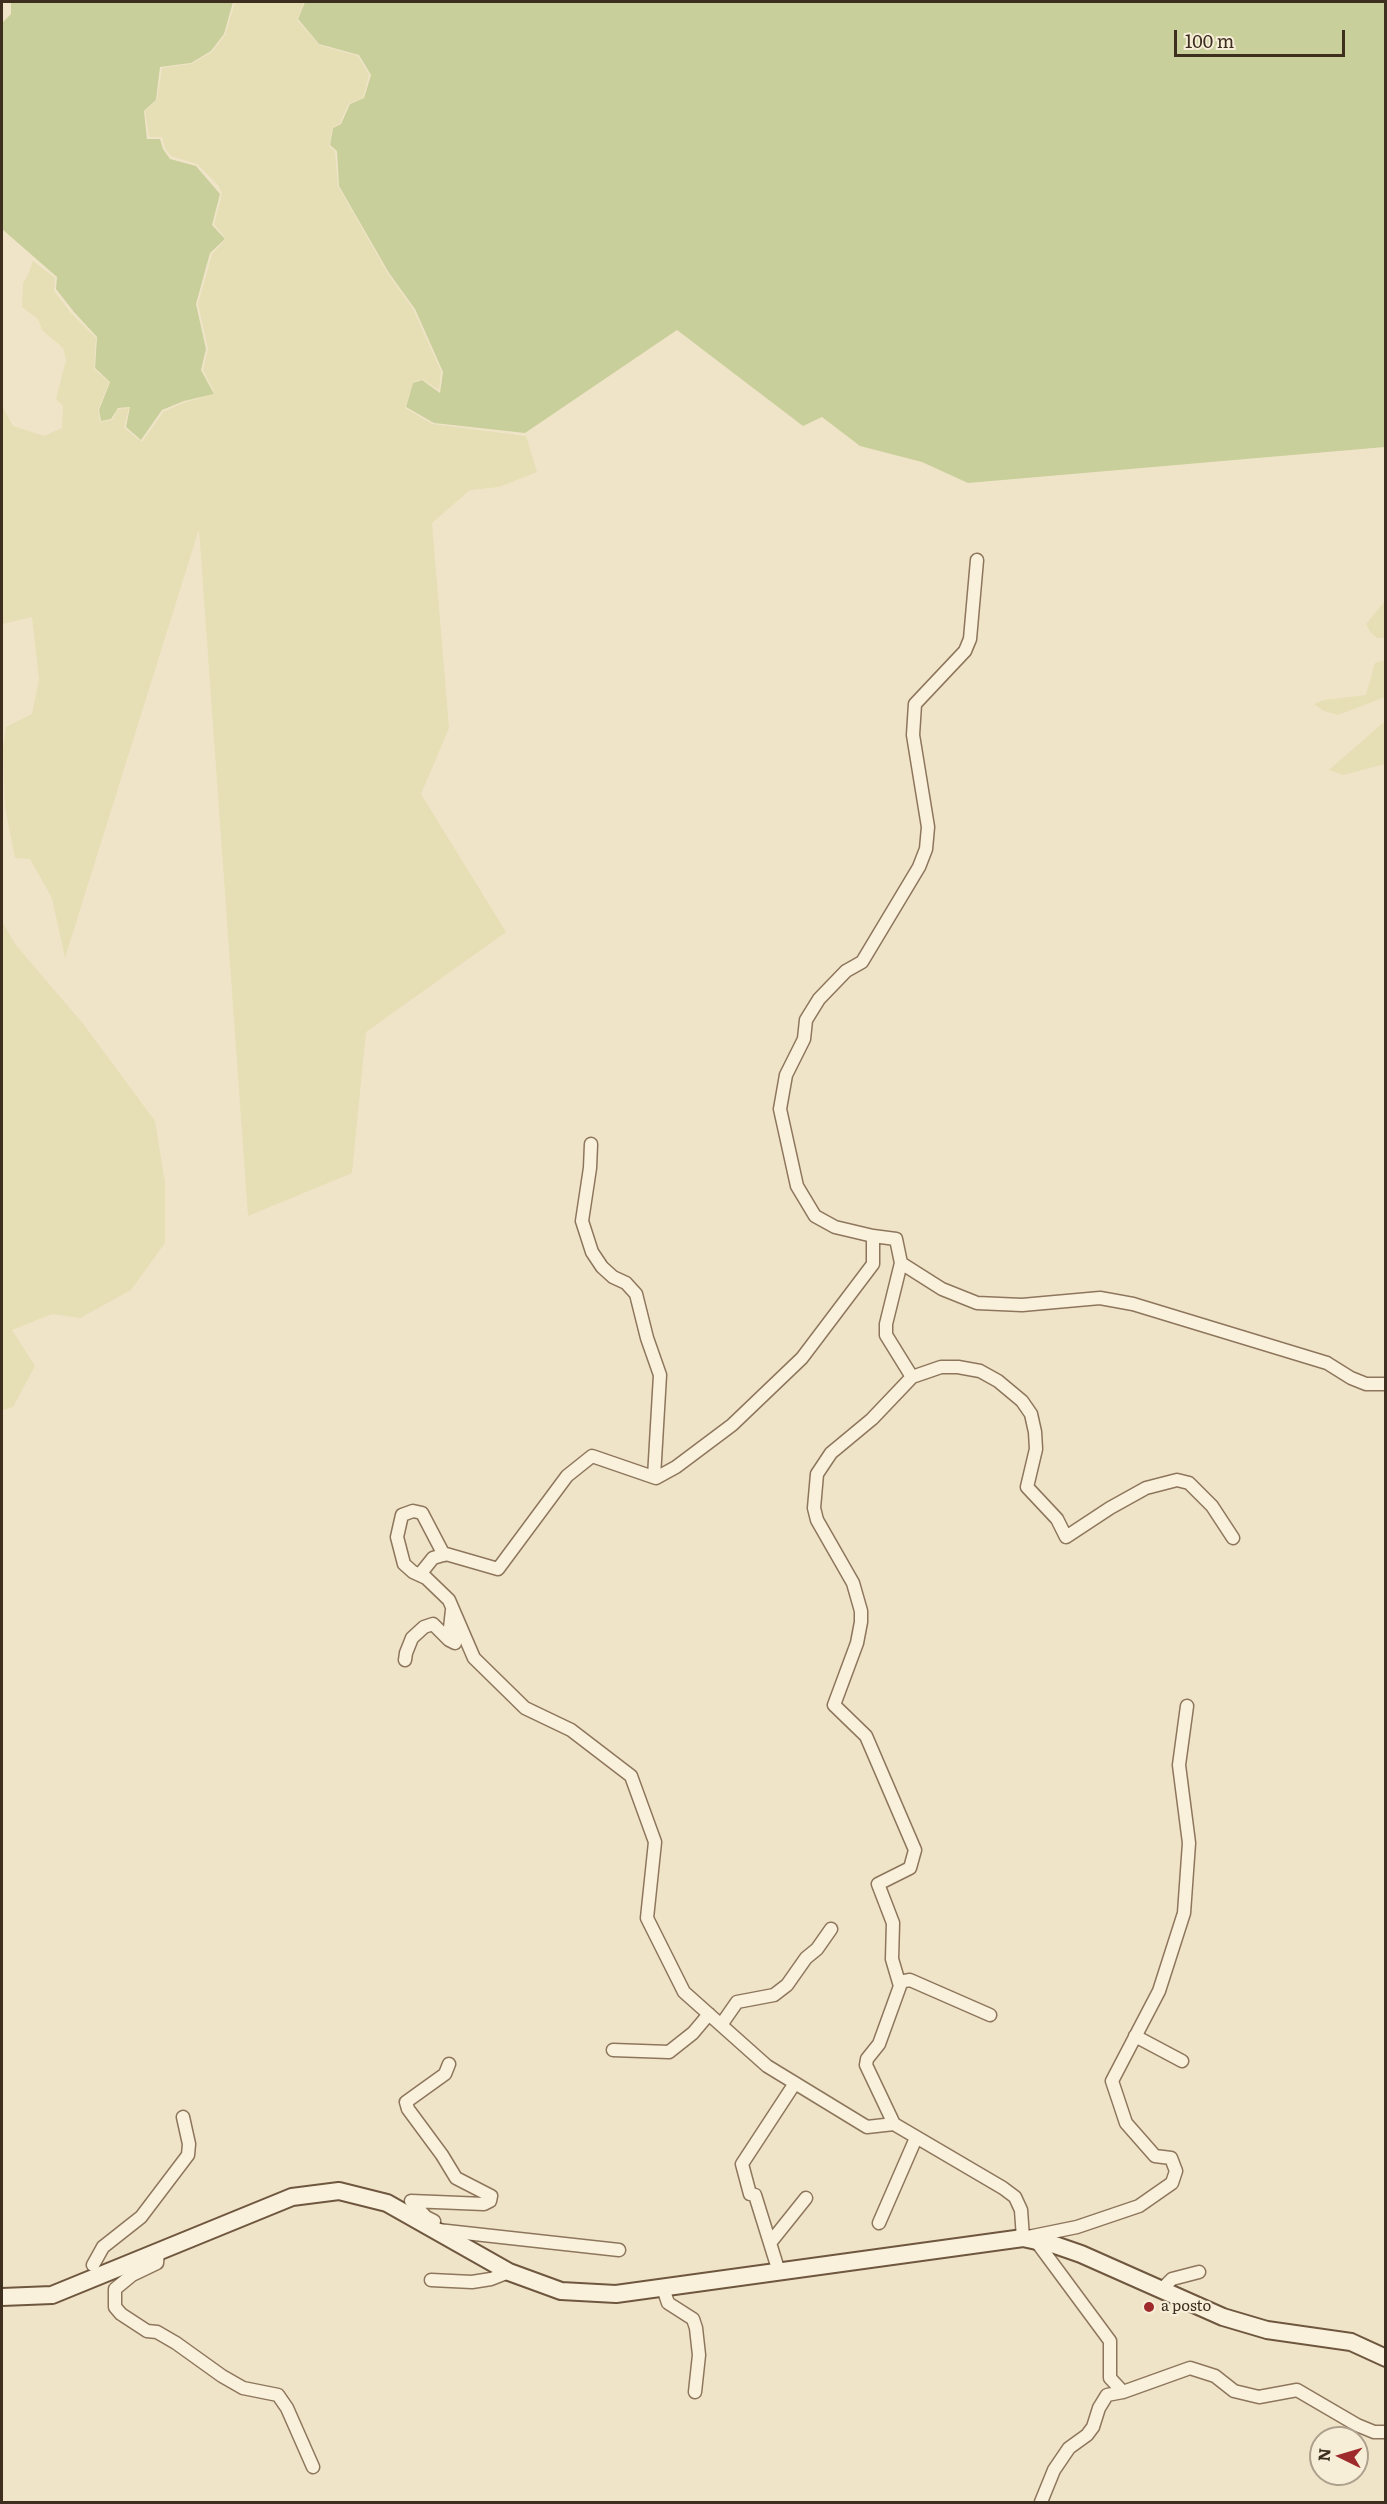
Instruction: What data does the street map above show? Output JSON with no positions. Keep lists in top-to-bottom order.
{
  "places": ["a posto"],
  "scale_bar": "100 m",
  "north": "left"
}
